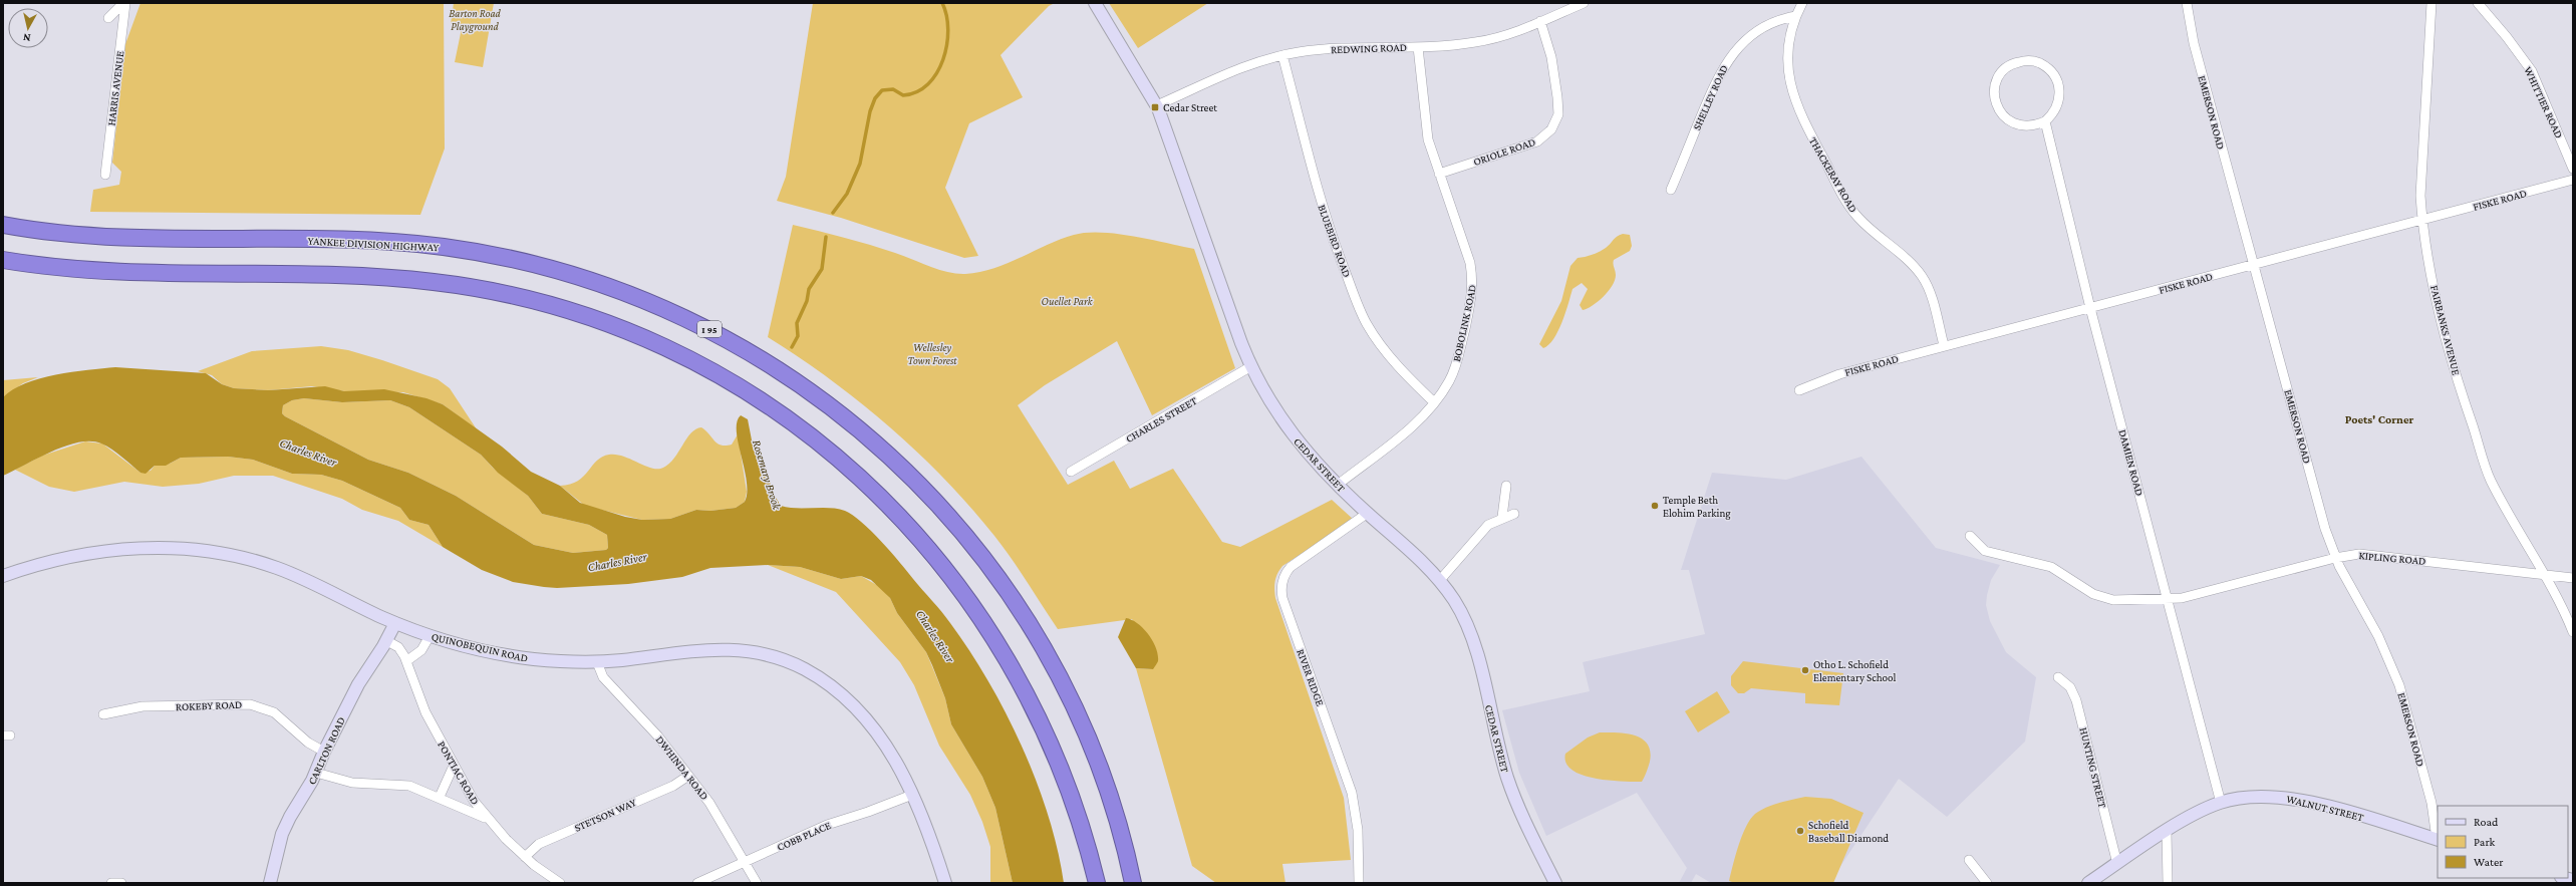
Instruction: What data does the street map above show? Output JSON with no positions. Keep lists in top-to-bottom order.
{
  "streets": {
    "highway": ["YANKEE DIVISION HIGHWAY", "I 95"],
    "main road": [
      "CEDAR STREET",
      "QUINOBEQUIN ROAD",
      "CARLTON ROAD",
      "WALNUT STREET"
    ],
    "street": [
      "REDWING ROAD",
      "HARRIS AVENUE",
      "SHELLEY ROAD",
      "WHITTIER ROAD",
      "EMERSON ROAD",
      "ORIOLE ROAD",
      "THACKERAY ROAD",
      "FISKE ROAD",
      "BLUEBIRD ROAD",
      "BOBOLINK ROAD",
      "FAIRBANKS AVENUE",
      "CHARLES STREET",
      "DAMIEN ROAD",
      "KIPLING ROAD",
      "RIVER RIDGE",
      "ROKEBY ROAD",
      "DWHINDA ROAD",
      "HUNTING STREET",
      "PONTIAC ROAD",
      "STETSON WAY",
      "COBB PLACE"
    ]
  },
  "crossings": [
    ["REDWING ROAD", "ORIOLE ROAD"],
    ["REDWING ROAD", "BLUEBIRD ROAD"],
    ["REDWING ROAD", "BOBOLINK ROAD"],
    ["REDWING ROAD", "CEDAR STREET"],
    ["SHELLEY ROAD", "THACKERAY ROAD"],
    ["EMERSON ROAD", "FISKE ROAD"],
    ["EMERSON ROAD", "KIPLING ROAD"],
    ["EMERSON ROAD", "WALNUT STREET"],
    ["ORIOLE ROAD", "BOBOLINK ROAD"],
    ["THACKERAY ROAD", "FISKE ROAD"],
    ["FISKE ROAD", "FAIRBANKS AVENUE"],
    ["FISKE ROAD", "DAMIEN ROAD"],
    ["BLUEBIRD ROAD", "BOBOLINK ROAD"],
    ["BOBOLINK ROAD", "CEDAR STREET"],
    ["FAIRBANKS AVENUE", "KIPLING ROAD"],
    ["CHARLES STREET", "CEDAR STREET"],
    ["DAMIEN ROAD", "KIPLING ROAD"],
    ["DAMIEN ROAD", "WALNUT STREET"],
    ["CEDAR STREET", "RIVER RIDGE"],
    ["QUINOBEQUIN ROAD", "CARLTON ROAD"],
    ["QUINOBEQUIN ROAD", "DWHINDA ROAD"],
    ["QUINOBEQUIN ROAD", "COBB PLACE"],
    ["ROKEBY ROAD", "CARLTON ROAD"],
    ["CARLTON ROAD", "PONTIAC ROAD"],
    ["DWHINDA ROAD", "STETSON WAY"],
    ["DWHINDA ROAD", "COBB PLACE"],
    ["HUNTING STREET", "WALNUT STREET"],
    ["PONTIAC ROAD", "STETSON WAY"]
  ],
  "districts": ["Poets' Corner"],
  "water": ["Charles River", "Rosemary Brook"],
  "parks": ["Barton Road Playground", "Ouellet Park", "Wellesley Town Forest"],
  "places": {
    "transit": ["Cedar Street"],
    "other": ["Temple Beth Elohim Parking", "Otho L. Schofield Elementary School", "Schofield Baseball Diamond"]
  },
  "legend": ["Road", "Park", "Water"],
  "north": "bottom"
}
